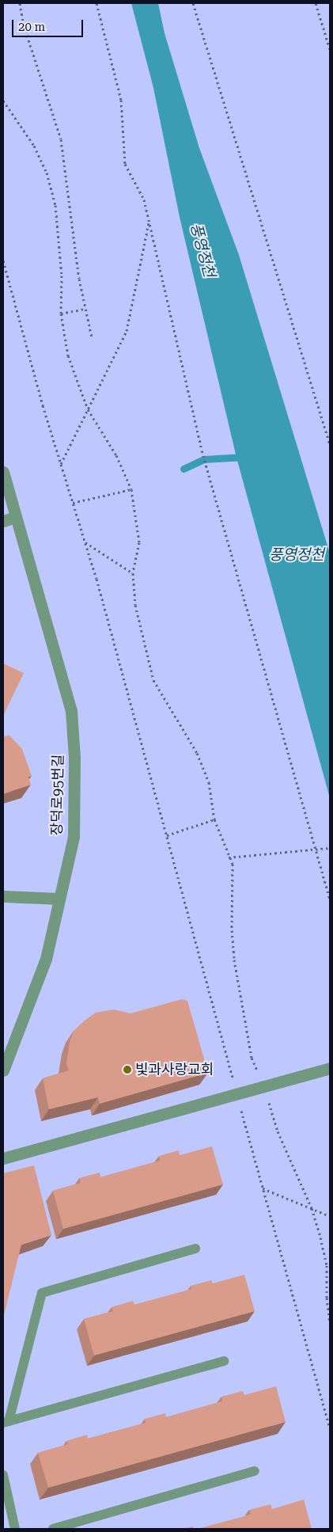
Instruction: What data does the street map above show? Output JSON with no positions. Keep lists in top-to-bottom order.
{
  "streets": {
    "street": ["장덕로95번길"]
  },
  "water": ["풍영정천"],
  "places": ["빛과사랑교회"],
  "scale_bar": "20 m"
}
